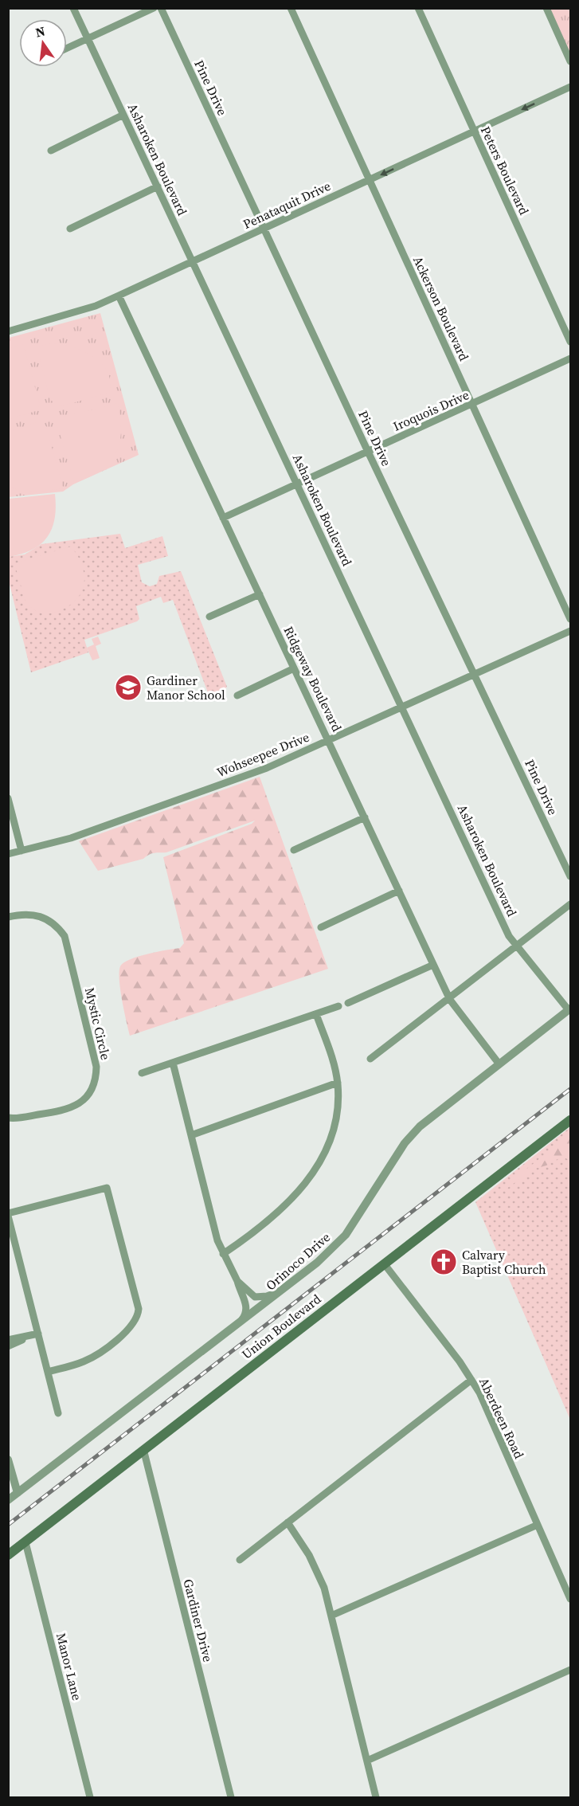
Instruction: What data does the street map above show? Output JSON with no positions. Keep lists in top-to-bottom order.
{
  "streets": {
    "main road": ["Union Boulevard"],
    "street": [
      "Pine Drive",
      "Asharoken Boulevard",
      "Peters Boulevard",
      "Penataquit Drive",
      "Ackerson Boulevard",
      "Iroquois Drive",
      "Ridgeway Boulevard",
      "Wohseepee Drive",
      "Mystic Circle",
      "Orinoco Drive",
      "Aberdeen Road",
      "Gardiner Drive",
      "Manor Lane"
    ]
  },
  "crossings": [
    ["Pine Drive", "Penataquit Drive"],
    ["Pine Drive", "Iroquois Drive"],
    ["Pine Drive", "Wohseepee Drive"],
    ["Asharoken Boulevard", "Penataquit Drive"],
    ["Asharoken Boulevard", "Iroquois Drive"],
    ["Asharoken Boulevard", "Wohseepee Drive"],
    ["Asharoken Boulevard", "Orinoco Drive"],
    ["Peters Boulevard", "Penataquit Drive"],
    ["Penataquit Drive", "Ackerson Boulevard"],
    ["Penataquit Drive", "Ridgeway Boulevard"],
    ["Ackerson Boulevard", "Iroquois Drive"],
    ["Iroquois Drive", "Ridgeway Boulevard"],
    ["Ridgeway Boulevard", "Wohseepee Drive"],
    ["Ridgeway Boulevard", "Orinoco Drive"],
    ["Union Boulevard", "Aberdeen Road"],
    ["Union Boulevard", "Gardiner Drive"],
    ["Union Boulevard", "Manor Lane"]
  ],
  "one_way": ["Penataquit Drive"],
  "places": {
    "school or university": ["Gardiner Manor School"],
    "church": ["Calvary Baptist Church"]
  },
  "north": "top"
}
